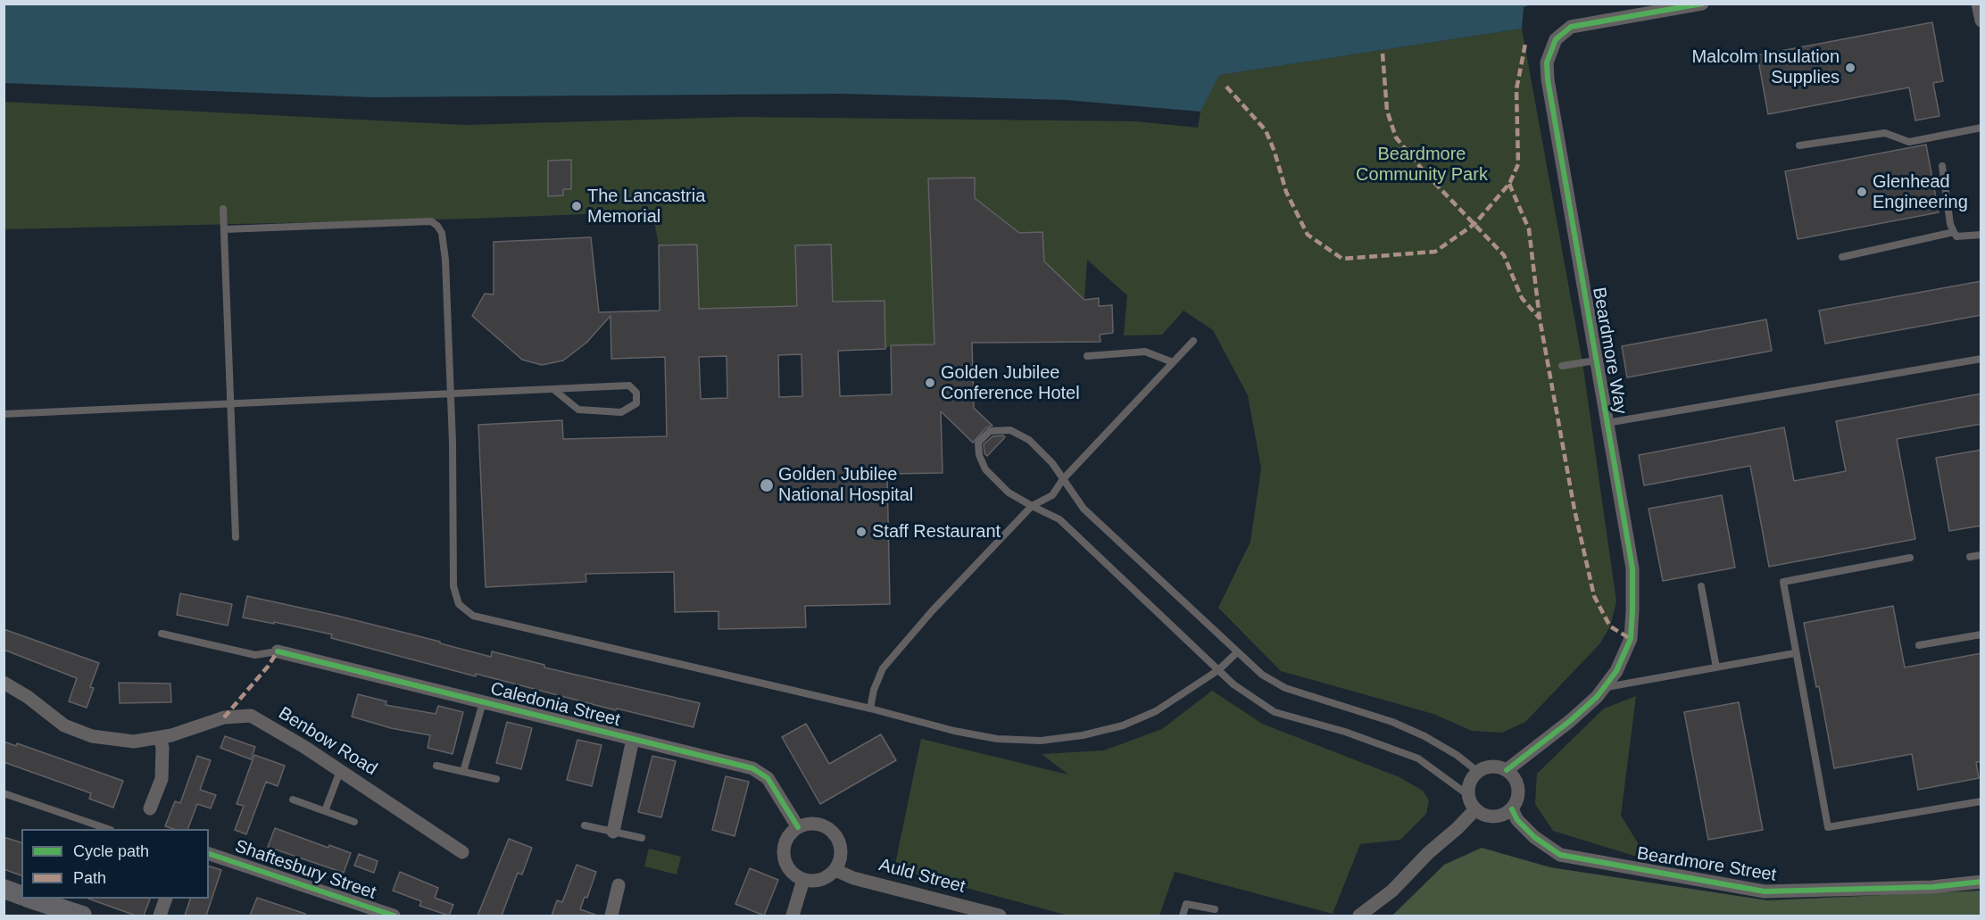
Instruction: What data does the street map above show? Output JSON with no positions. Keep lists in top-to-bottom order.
{
  "streets": {
    "street": [
      "Beardmore Way",
      "Caledonia Street",
      "Benbow Road",
      "Beardmore Street",
      "Shaftesbury Street",
      "Auld Street"
    ]
  },
  "crossings": [
    ["Beardmore Way", "Beardmore Street"],
    ["Caledonia Street", "Auld Street"]
  ],
  "parks": ["Beardmore Community Park"],
  "places": [
    "Malcolm Insulation Supplies",
    "Glenhead Engineering",
    "The Lancastria Memorial",
    "Golden Jubilee Conference Hotel",
    "Golden Jubilee National Hospital",
    "Staff Restaurant"
  ],
  "legend": ["Cycle path", "Path"]
}
